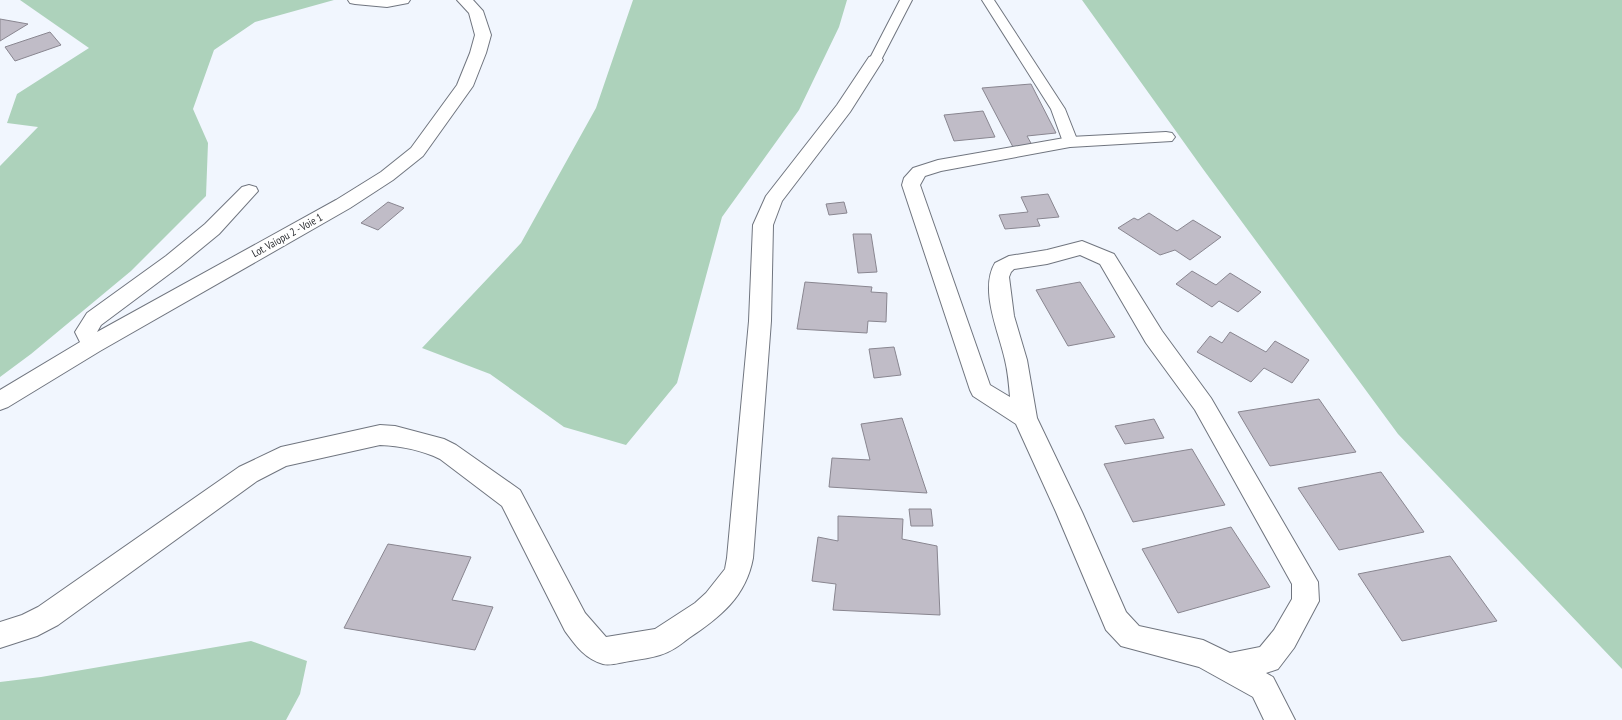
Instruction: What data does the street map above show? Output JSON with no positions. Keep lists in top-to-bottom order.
{
  "streets": {
    "street": ["Lot. Vaiopu 2 - Voie 1"]
  }
}
